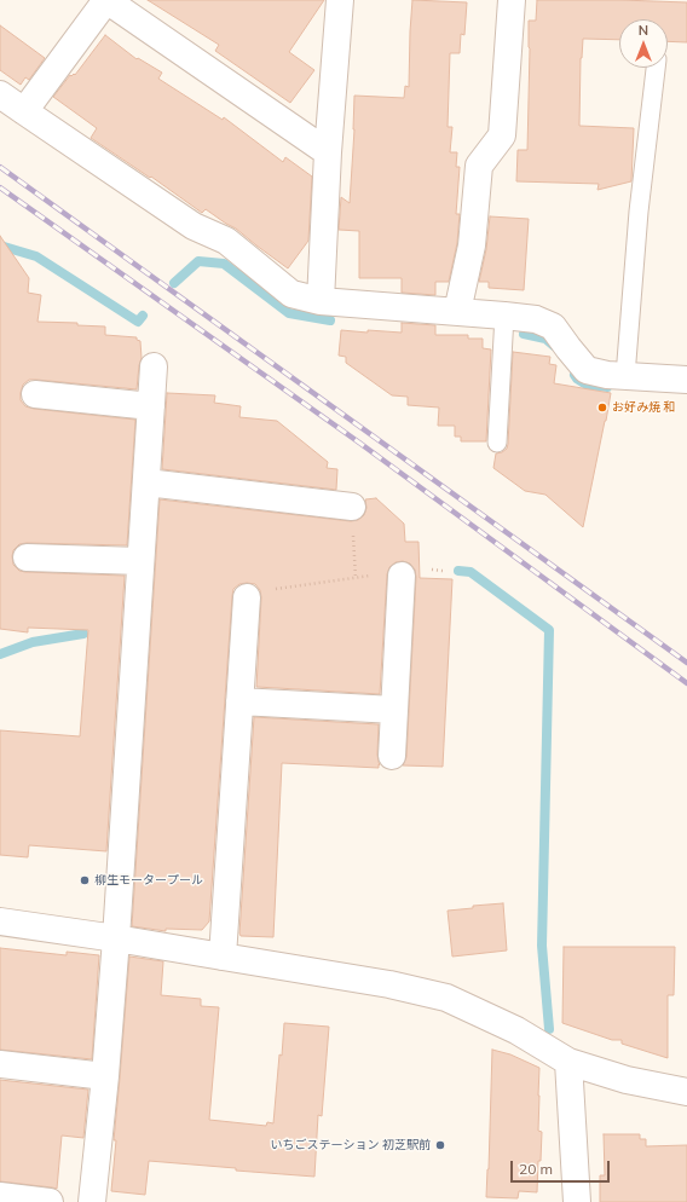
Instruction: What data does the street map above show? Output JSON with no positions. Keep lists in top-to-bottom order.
{
  "places": ["お好み焼 和", "柳生モータープール", "いちごステーション 初芝駅前"],
  "scale_bar": "20 m",
  "north": "top"
}
